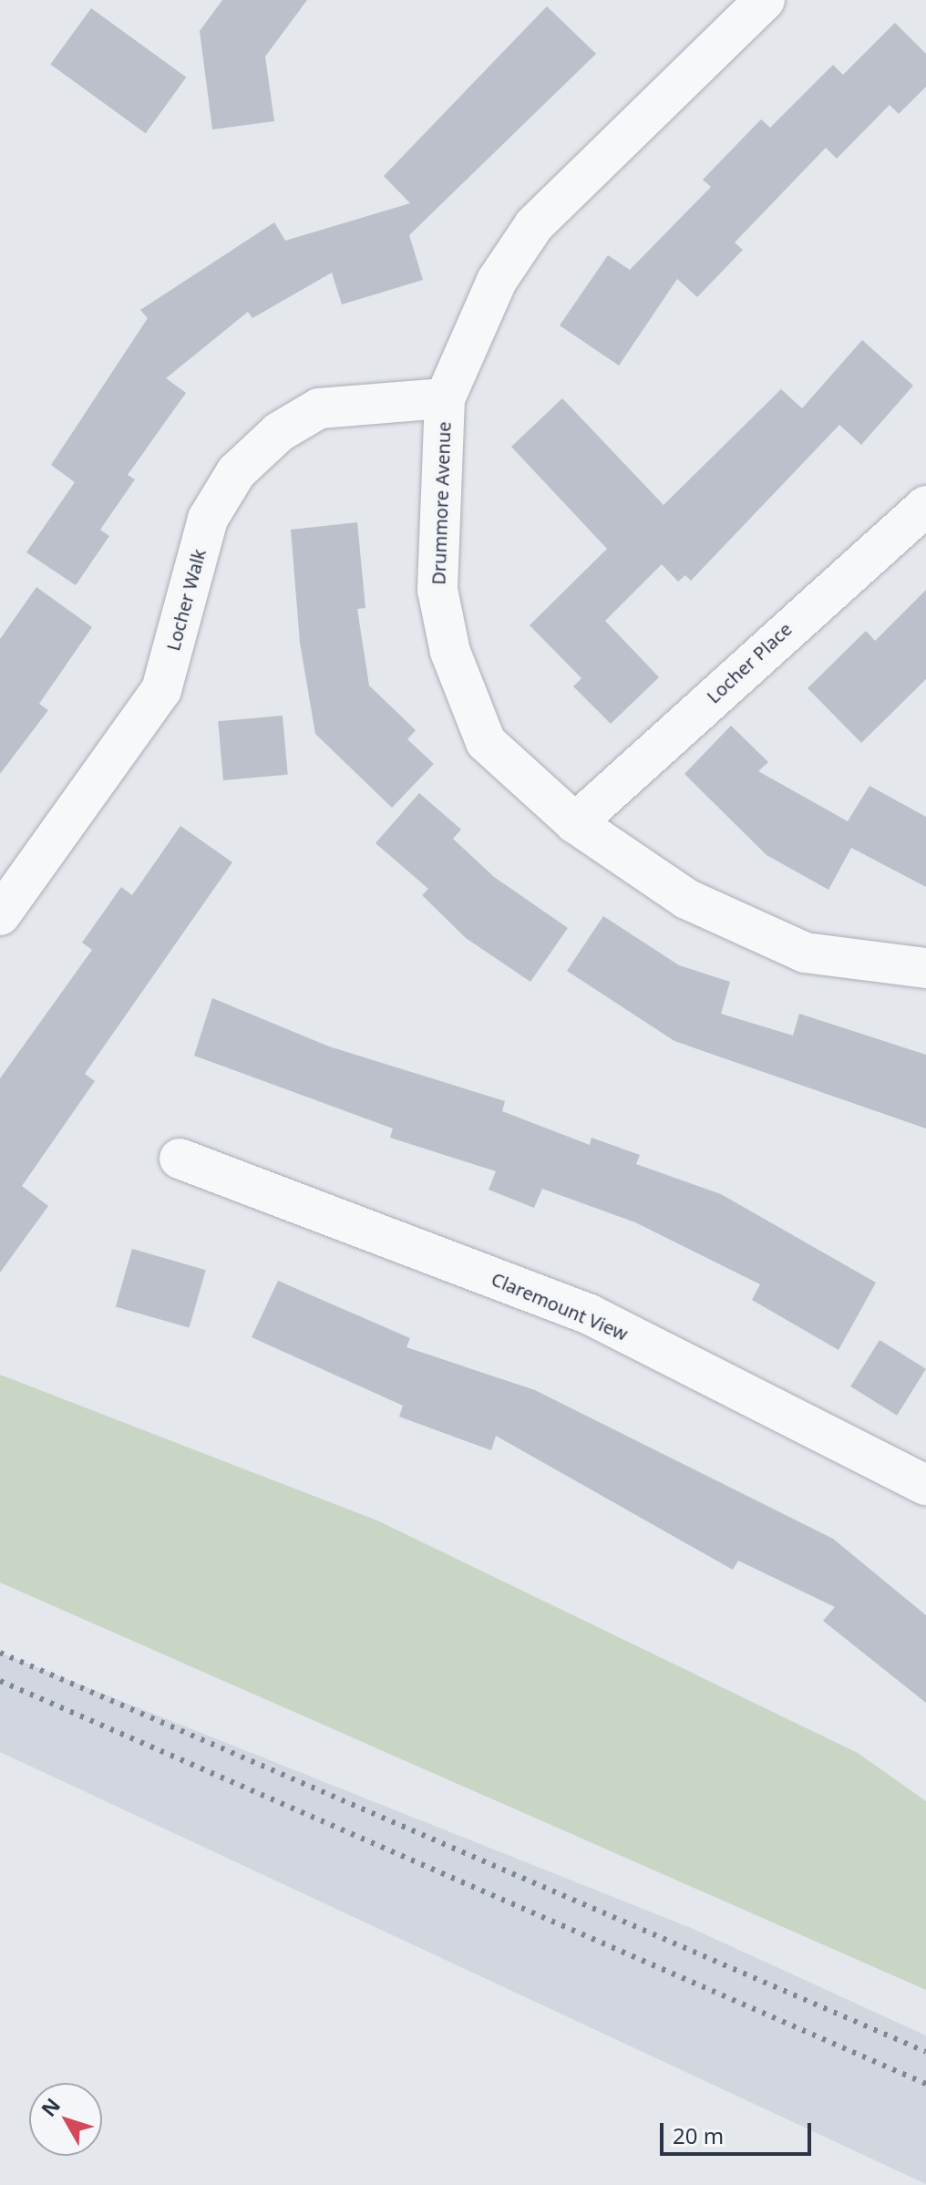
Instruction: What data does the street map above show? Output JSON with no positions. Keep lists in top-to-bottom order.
{
  "streets": {
    "street": [
      "Drummore Avenue",
      "Locher Walk",
      "Locher Place",
      "Claremount View"
    ]
  },
  "crossings": [
    ["Drummore Avenue", "Locher Walk"],
    ["Drummore Avenue", "Locher Place"]
  ],
  "scale_bar": "20 m",
  "north": "top left"
}
